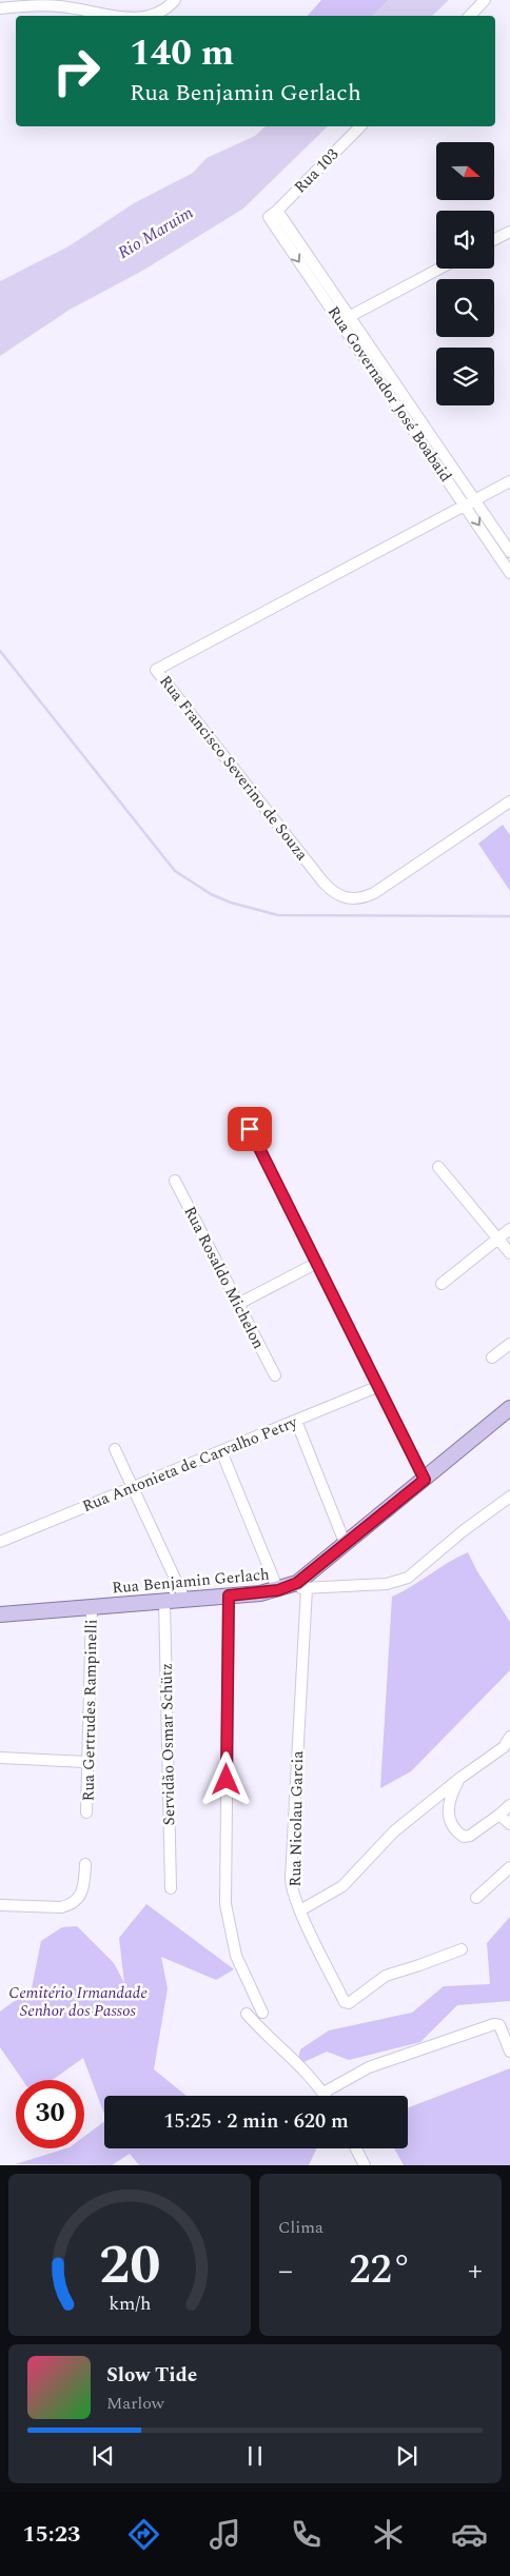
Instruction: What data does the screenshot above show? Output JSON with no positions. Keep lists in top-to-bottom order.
{
  "streets": {
    "main road": ["Rua Benjamin Gerlach"],
    "street": [
      "Rua 103",
      "Rua Governador José Boabaid",
      "Rua Francisco Severino de Souza",
      "Rua Rosaldo Michelon",
      "Rua Antonieta de Carvalho Petry",
      "Rua Gertrudes Rampinelli",
      "Servidão Osmar Schütz",
      "Rua Nicolau Garcia"
    ]
  },
  "crossings": [
    ["Rua 103", "Rua Governador José Boabaid"],
    ["Rua Governador José Boabaid", "Rua Francisco Severino de Souza"],
    ["Rua Benjamin Gerlach", "Rua Gertrudes Rampinelli"],
    ["Rua Benjamin Gerlach", "Servidão Osmar Schütz"],
    ["Rua Benjamin Gerlach", "Rua Nicolau Garcia"]
  ],
  "water": ["Rio Maruim"],
  "parks": ["Cemitério Irmandade Senhor dos Passos"],
  "north": "right",
  "page": {
    "turn": ["140 m", "Rua Benjamin Gerlach"],
    "limit": "30",
    "trip": "15:25 · 2 min · 620 m",
    "tile": "Clima",
    "heat": ["−", "22°", "+"],
    "song": ["Slow Tide", "Marlow"],
    "tabs": "15:23",
    "gauge": ["20", "km/h"]
  }
}
